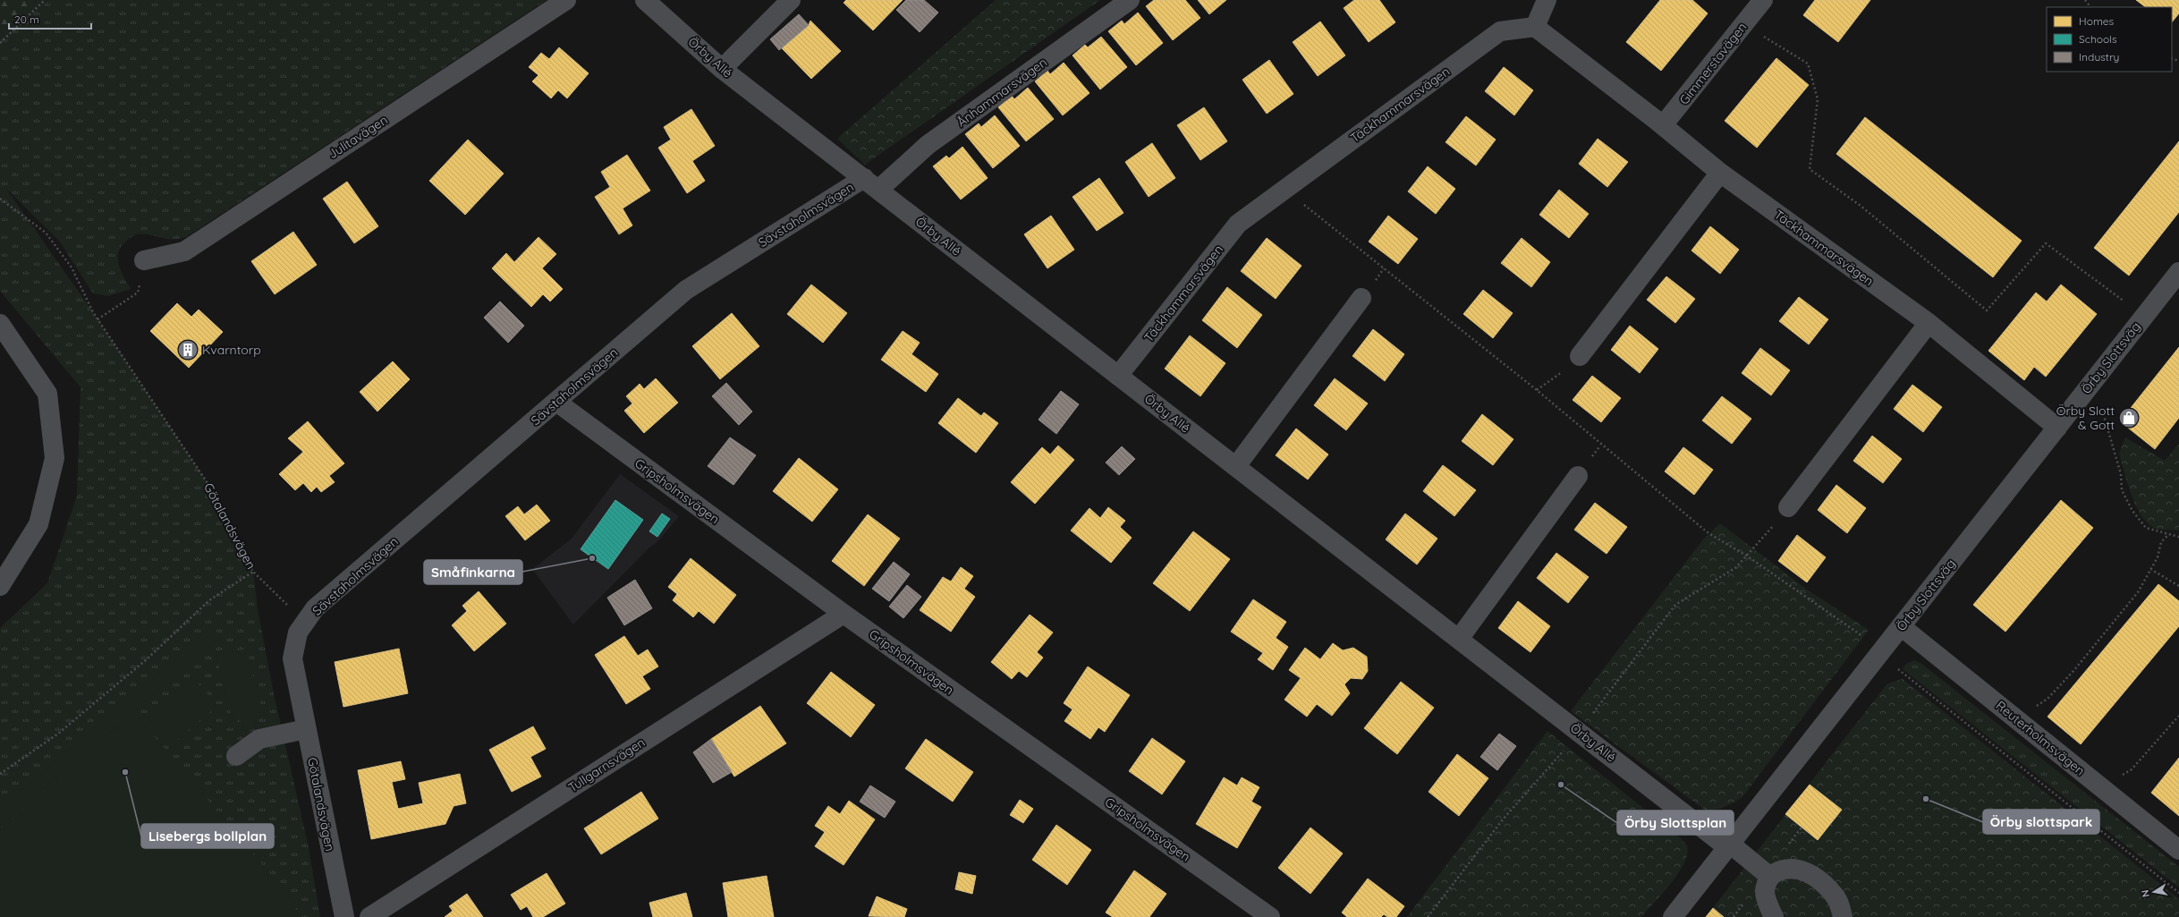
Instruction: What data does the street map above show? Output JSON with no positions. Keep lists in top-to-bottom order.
{
  "streets": {
    "street": [
      "Örby Allé",
      "Gimmerstavägen",
      "Ånhammarsvägen",
      "Täckhammarsvägen",
      "Julitavägen",
      "Sävstaholmsvägen",
      "Örby Slottsväg",
      "Gripsholmsvägen",
      "Götalandsvägen",
      "Reuterholmsvägen",
      "Tullgarnsvägen"
    ]
  },
  "crossings": [
    ["Örby Allé", "Ånhammarsvägen"],
    ["Örby Allé", "Täckhammarsvägen"],
    ["Örby Allé", "Sävstaholmsvägen"],
    ["Örby Allé", "Örby Slottsväg"],
    ["Gimmerstavägen", "Täckhammarsvägen"],
    ["Ånhammarsvägen", "Sävstaholmsvägen"],
    ["Täckhammarsvägen", "Örby Slottsväg"],
    ["Sävstaholmsvägen", "Gripsholmsvägen"],
    ["Sävstaholmsvägen", "Götalandsvägen"],
    ["Örby Slottsväg", "Reuterholmsvägen"],
    ["Gripsholmsvägen", "Tullgarnsvägen"]
  ],
  "places": {
    "building": ["Kvarntorp"],
    "shop": ["Örby Slott & Gott"],
    "other": [
      "Småfinkarna",
      "Lisebergs bollplan",
      "Örby Slottsplan",
      "Örby slottspark"
    ]
  },
  "legend": ["Homes", "Schools", "Industry"],
  "scale_bar": "20 m",
  "north": "left"
}
